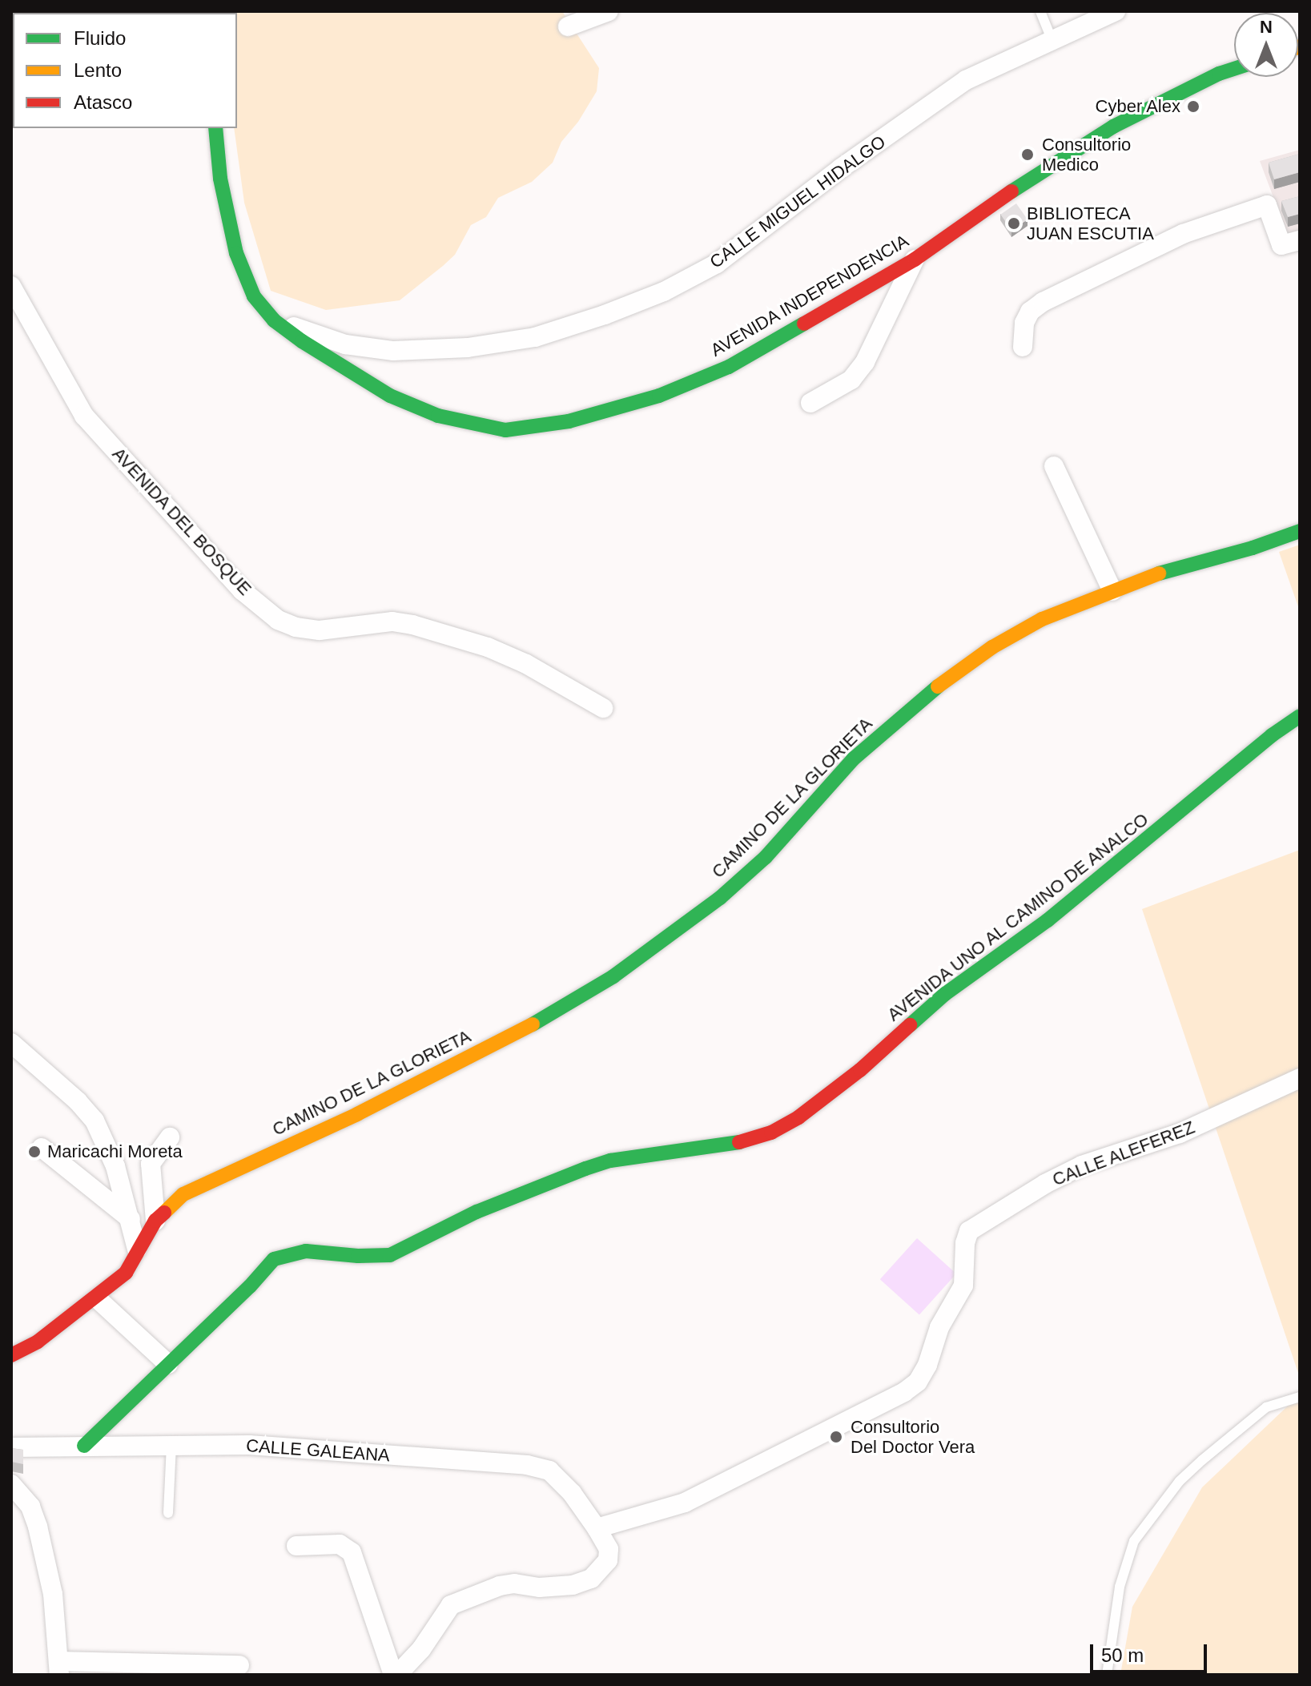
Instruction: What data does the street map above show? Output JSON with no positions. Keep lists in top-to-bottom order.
{
  "streets": {
    "street": [
      "CALLE MIGUEL HIDALGO",
      "AVENIDA INDEPENDENCIA",
      "AVENIDA DEL BOSQUE",
      "CAMINO DE LA GLORIETA",
      "AVENIDA UNO AL CAMINO DE ANALCO",
      "CALLE ALEFEREZ",
      "CALLE GALEANA"
    ]
  },
  "crossings": [
    ["CALLE MIGUEL HIDALGO", "AVENIDA INDEPENDENCIA"],
    ["AVENIDA UNO AL CAMINO DE ANALCO", "CALLE GALEANA"],
    ["CALLE ALEFEREZ", "CALLE GALEANA"]
  ],
  "places": [
    "Cyber Alex",
    "Consultorio Medico",
    "BIBLIOTECA JUAN ESCUTIA",
    "Maricachi Moreta",
    "Consultorio Del Doctor Vera"
  ],
  "legend": ["Fluido", "Lento", "Atasco"],
  "scale_bar": "50 m",
  "north": "top"
}
